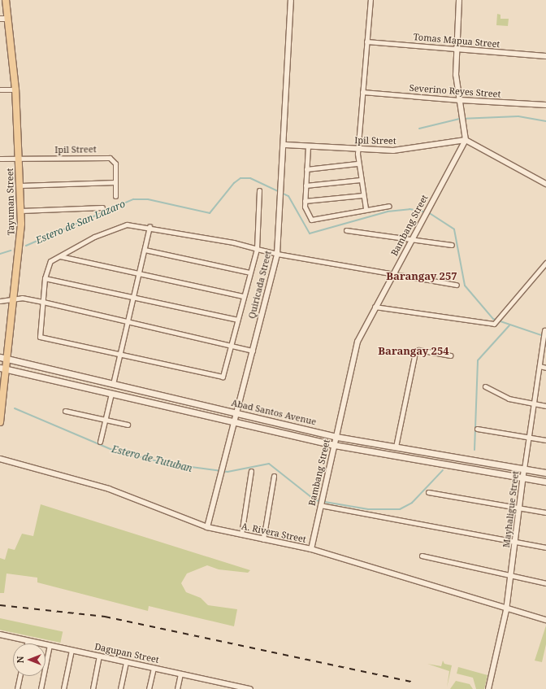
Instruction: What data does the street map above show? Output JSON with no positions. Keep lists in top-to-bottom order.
{
  "streets": {
    "main road": ["Tayuman Street", "Abad Santos Avenue"],
    "street": [
      "Tomas Mapua Street",
      "Severino Reyes Street",
      "Ipil Street",
      "Bambang Street",
      "Quiricada Street",
      "Mayhaligue Street",
      "A. Rivera Street",
      "Dagupan Street"
    ]
  },
  "crossings": [
    ["Ipil Street", "Tayuman Street"],
    ["Ipil Street", "Bambang Street"],
    ["Ipil Street", "Quiricada Street"],
    ["Tayuman Street", "Abad Santos Avenue"],
    ["Bambang Street", "Abad Santos Avenue"],
    ["Bambang Street", "A. Rivera Street"],
    ["Quiricada Street", "Abad Santos Avenue"],
    ["Quiricada Street", "A. Rivera Street"],
    ["Abad Santos Avenue", "Mayhaligue Street"],
    ["Mayhaligue Street", "A. Rivera Street"]
  ],
  "districts": ["Barangay 257", "Barangay 254"],
  "water": ["Estero de San Lazaro", "Estero de Tutuban"],
  "north": "left"
}
